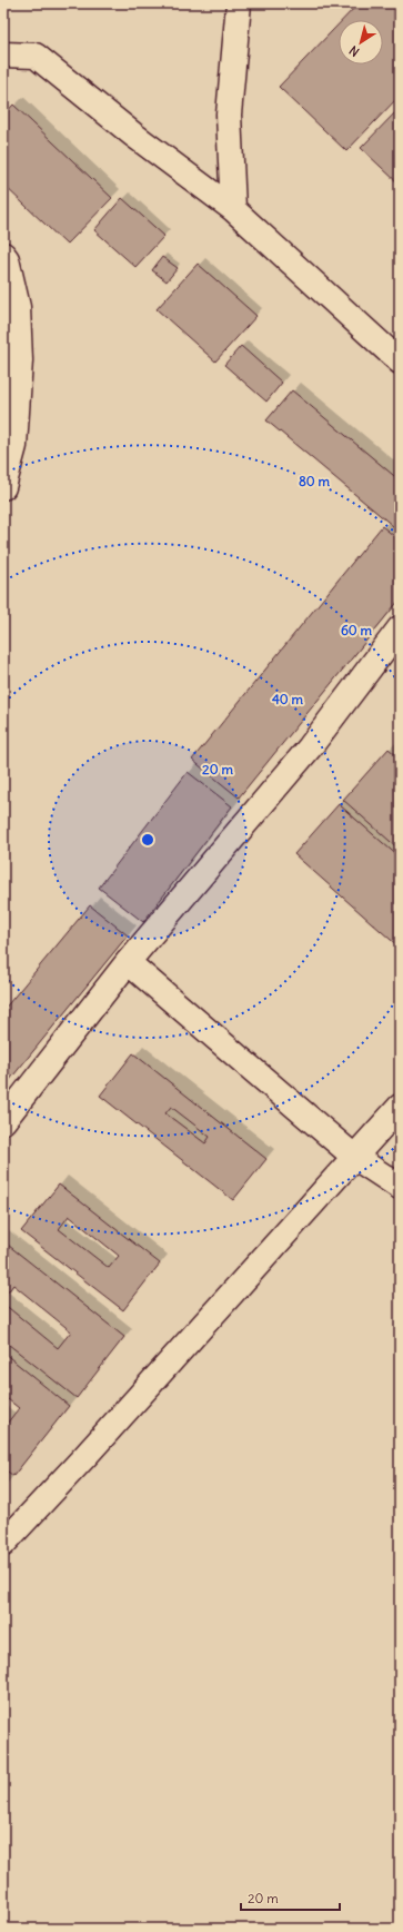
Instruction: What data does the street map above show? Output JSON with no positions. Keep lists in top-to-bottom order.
{
  "scale_bar": "20 m",
  "north": "bottom left",
  "rings": [
    "80 m",
    "60 m",
    "40 m",
    "20 m"
  ]
}
